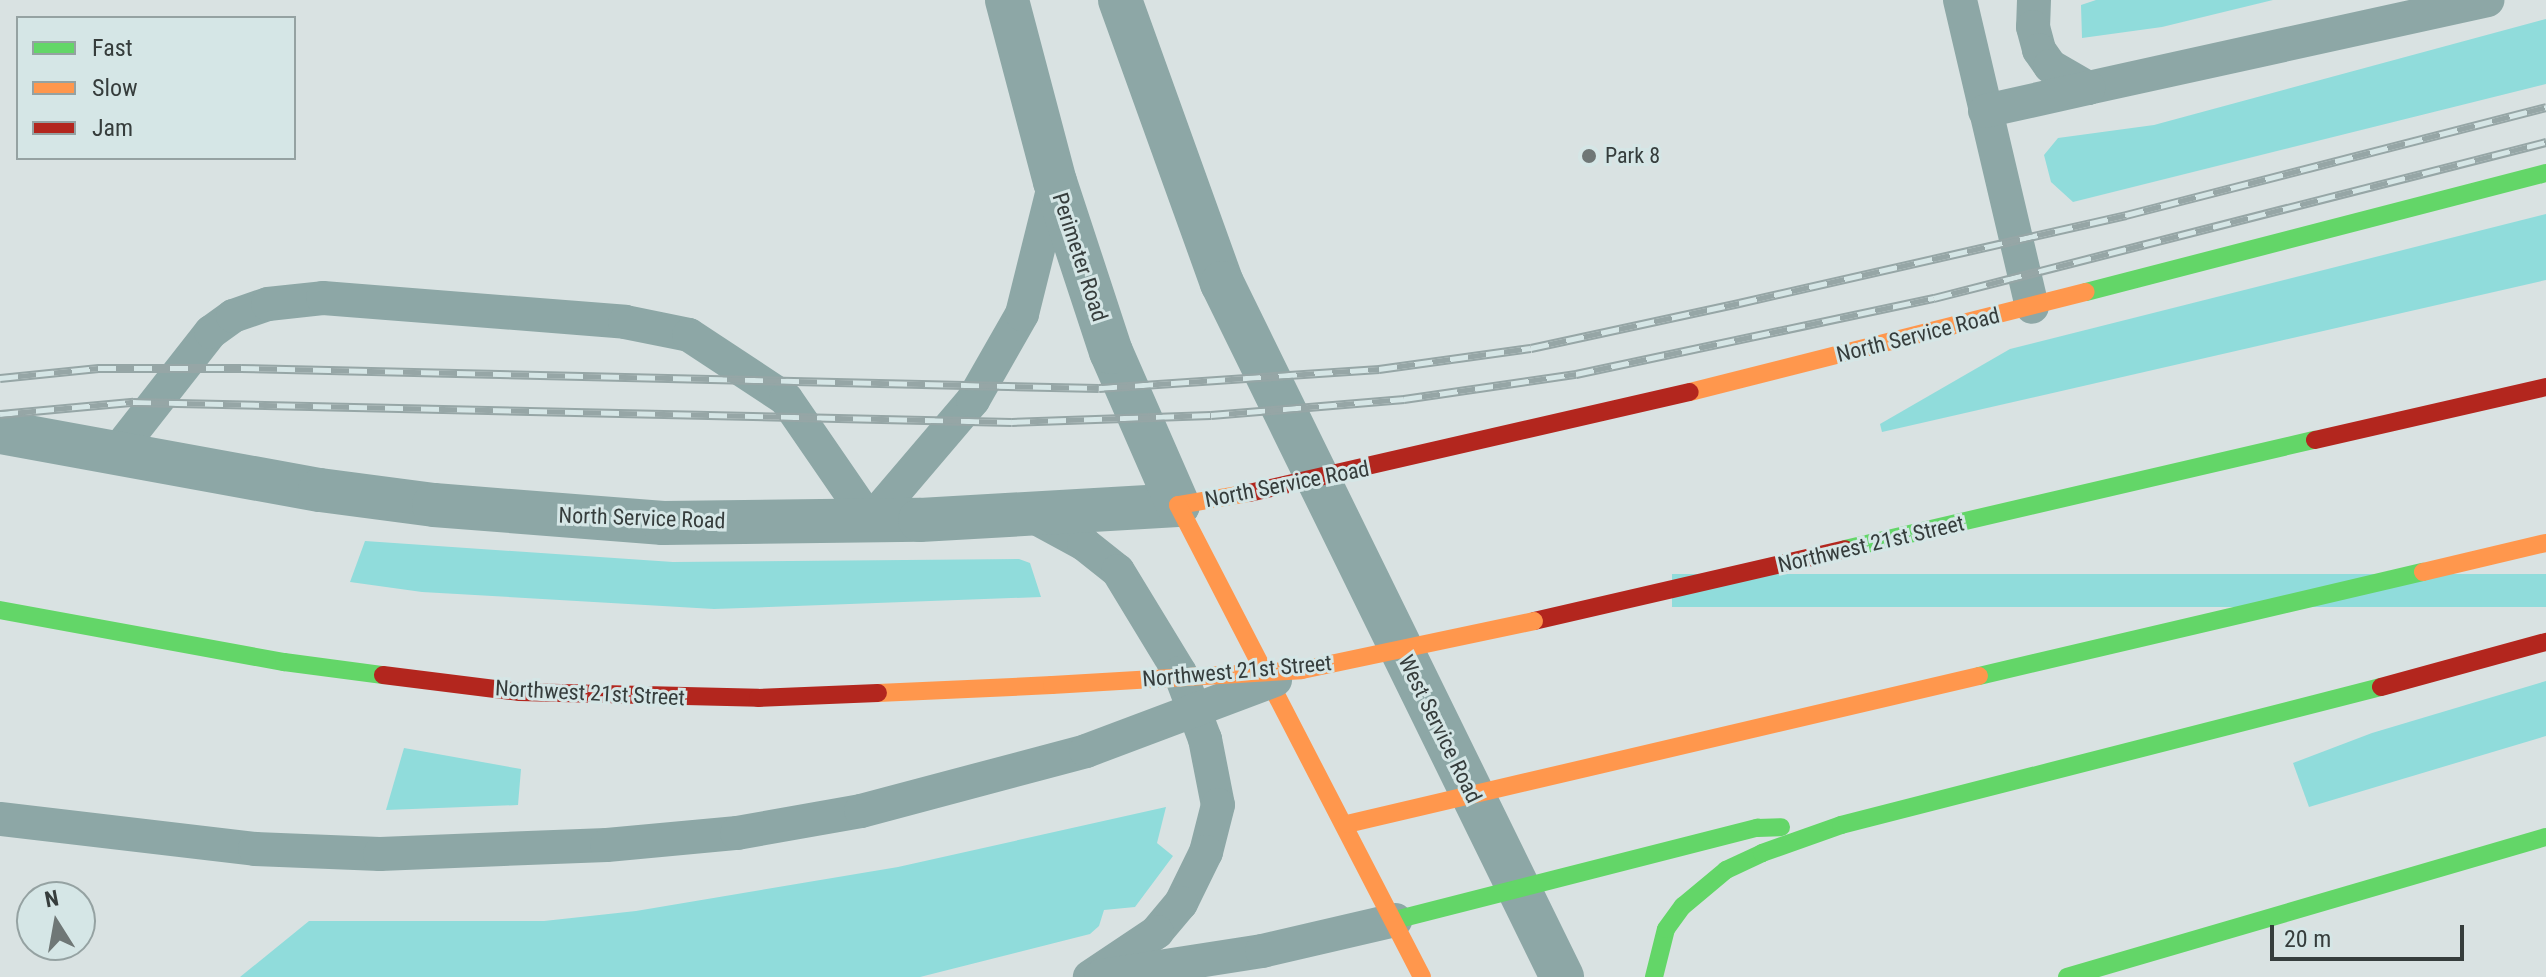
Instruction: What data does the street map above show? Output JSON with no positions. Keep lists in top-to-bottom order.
{
  "streets": {
    "main road": ["North Service Road", "Northwest 21st Street"],
    "street": ["Perimeter Road", "West Service Road"]
  },
  "crossings": [
    ["Perimeter Road", "North Service Road"],
    ["North Service Road", "West Service Road"]
  ],
  "places": ["Park 8"],
  "legend": ["Fast", "Slow", "Jam"],
  "scale_bar": "20 m",
  "north": "top"
}
